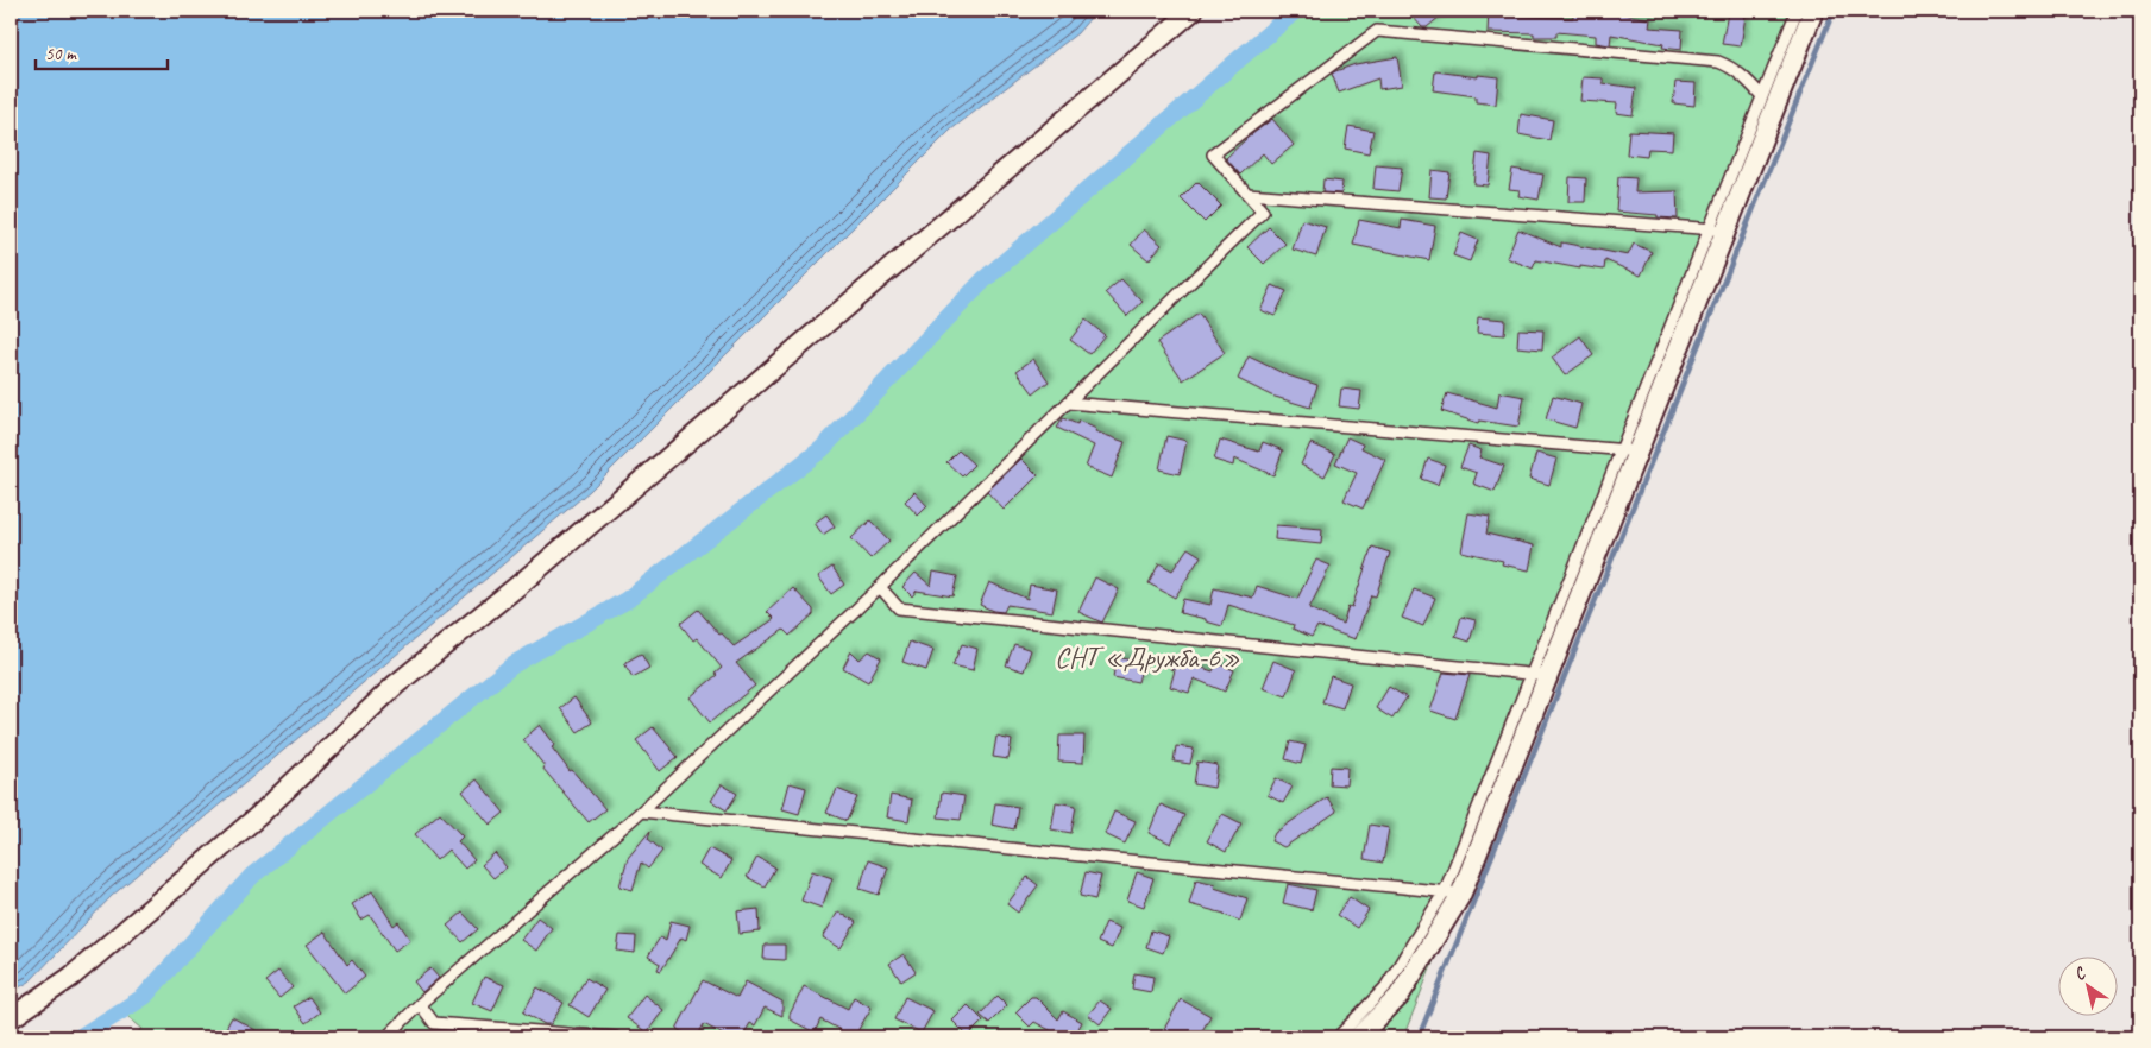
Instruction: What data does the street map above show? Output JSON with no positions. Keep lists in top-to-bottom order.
{
  "parks": ["СНТ «Дружба-6»"],
  "scale_bar": "50 m",
  "north": "top left"
}
